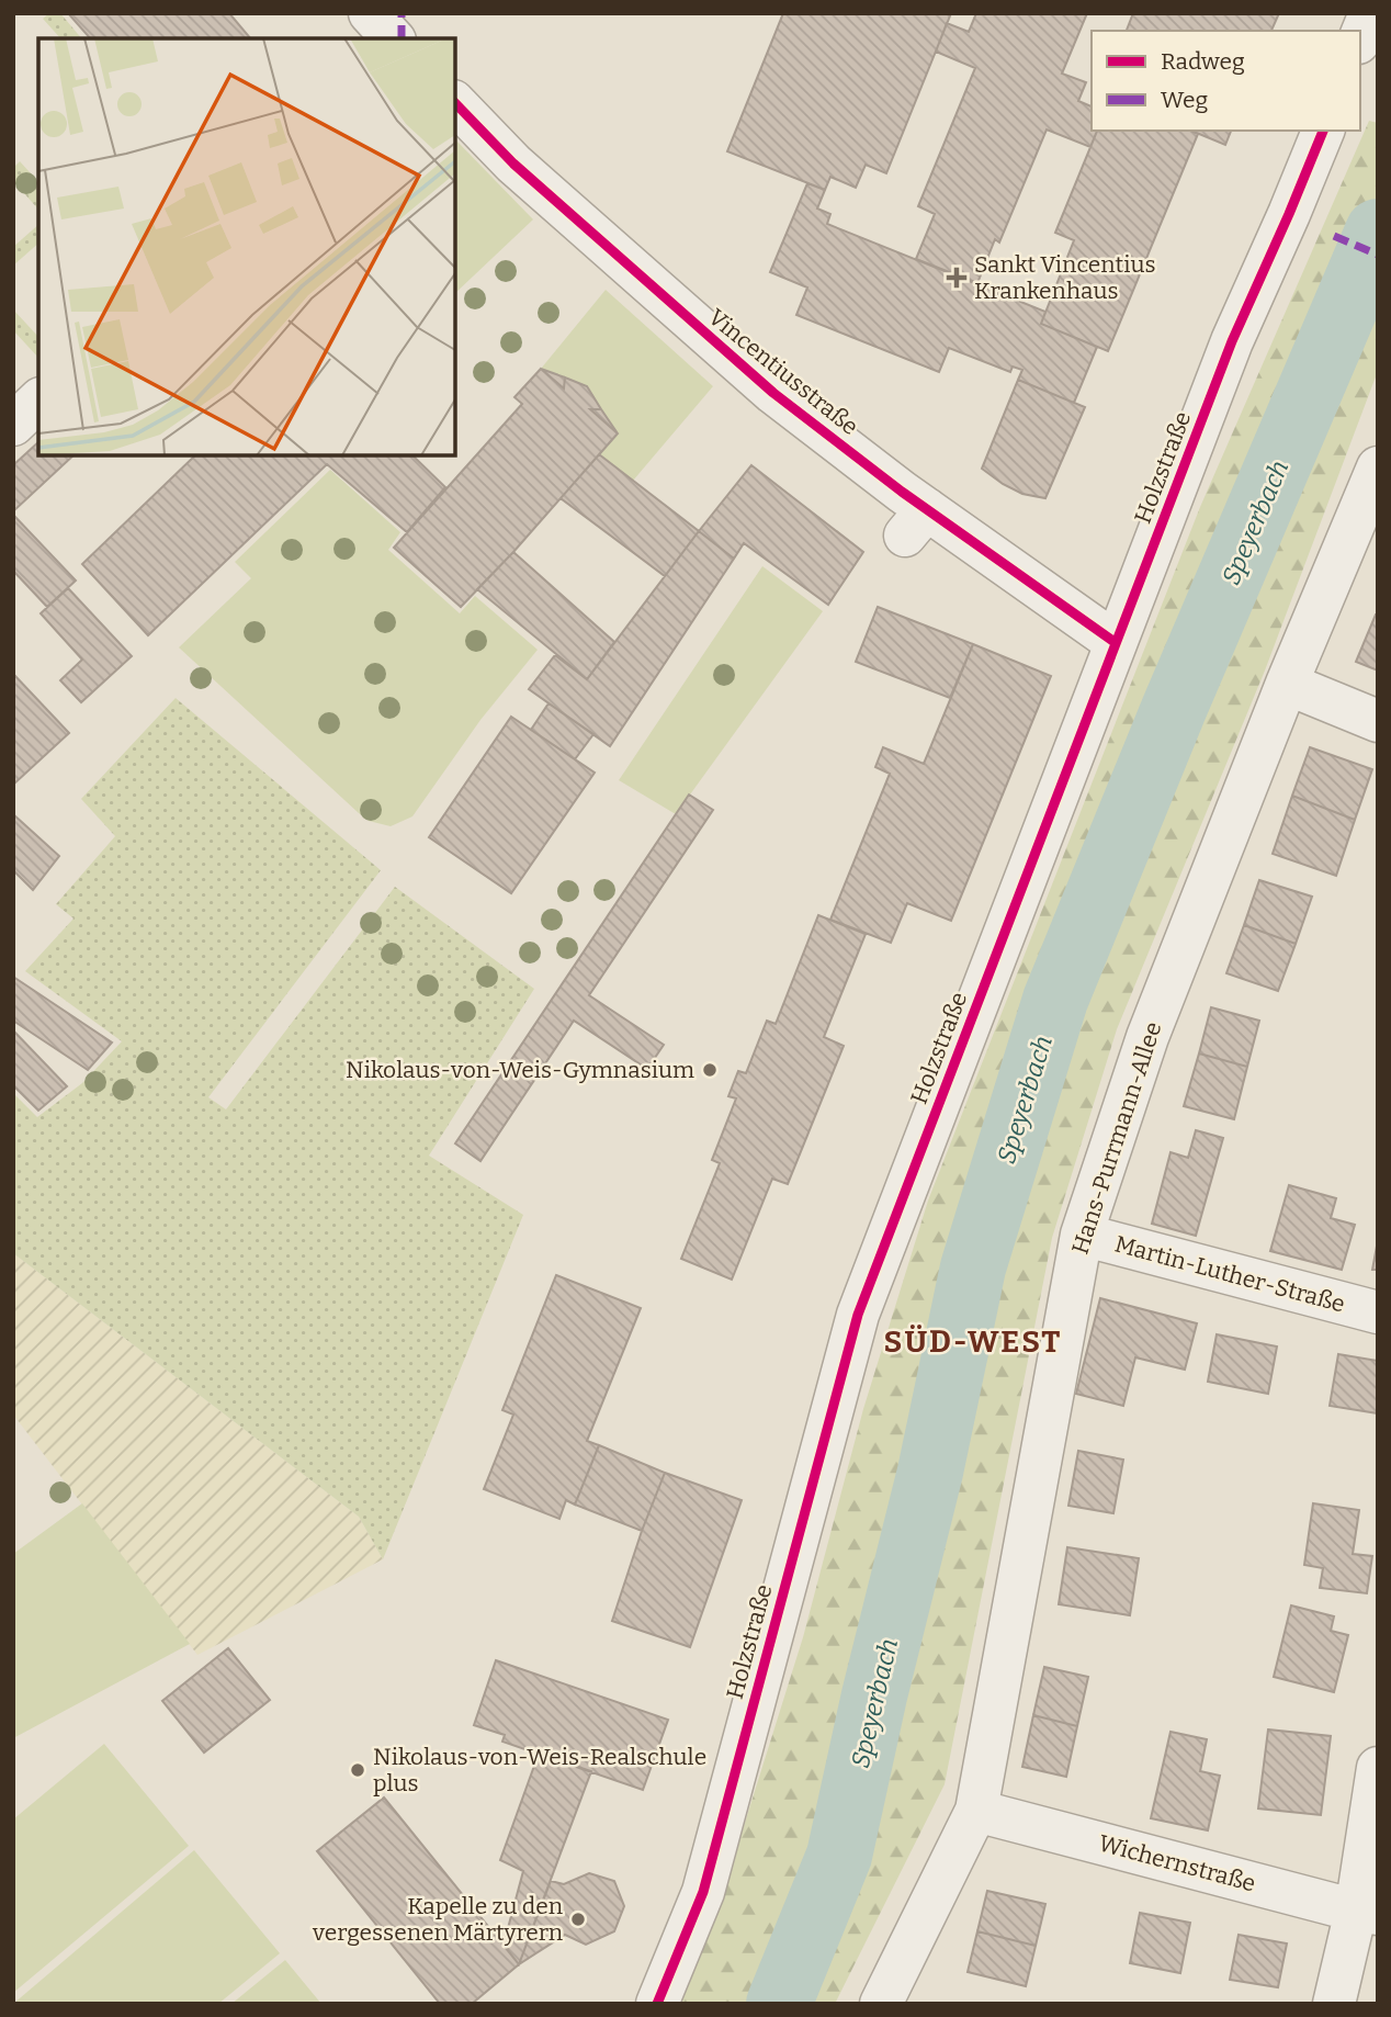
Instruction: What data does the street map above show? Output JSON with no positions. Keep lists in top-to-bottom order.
{
  "streets": {
    "street": [
      "Vincentiusstraße",
      "Holzstraße",
      "Hans-Purrmann-Allee",
      "Martin-Luther-Straße",
      "Wichernstraße"
    ]
  },
  "crossings": [
    ["Vincentiusstraße", "Holzstraße"],
    ["Hans-Purrmann-Allee", "Martin-Luther-Straße"],
    ["Hans-Purrmann-Allee", "Wichernstraße"]
  ],
  "districts": ["SÜD-WEST"],
  "water": ["Speyerbach"],
  "places": {
    "health": ["Sankt Vincentius Krankenhaus"],
    "other": ["Nikolaus-von-Weis-Gymnasium", "Nikolaus-von-Weis-Realschule plus", "Kapelle zu den vergessenen Märtyrern"]
  },
  "legend": ["Radweg", "Weg"]
}
